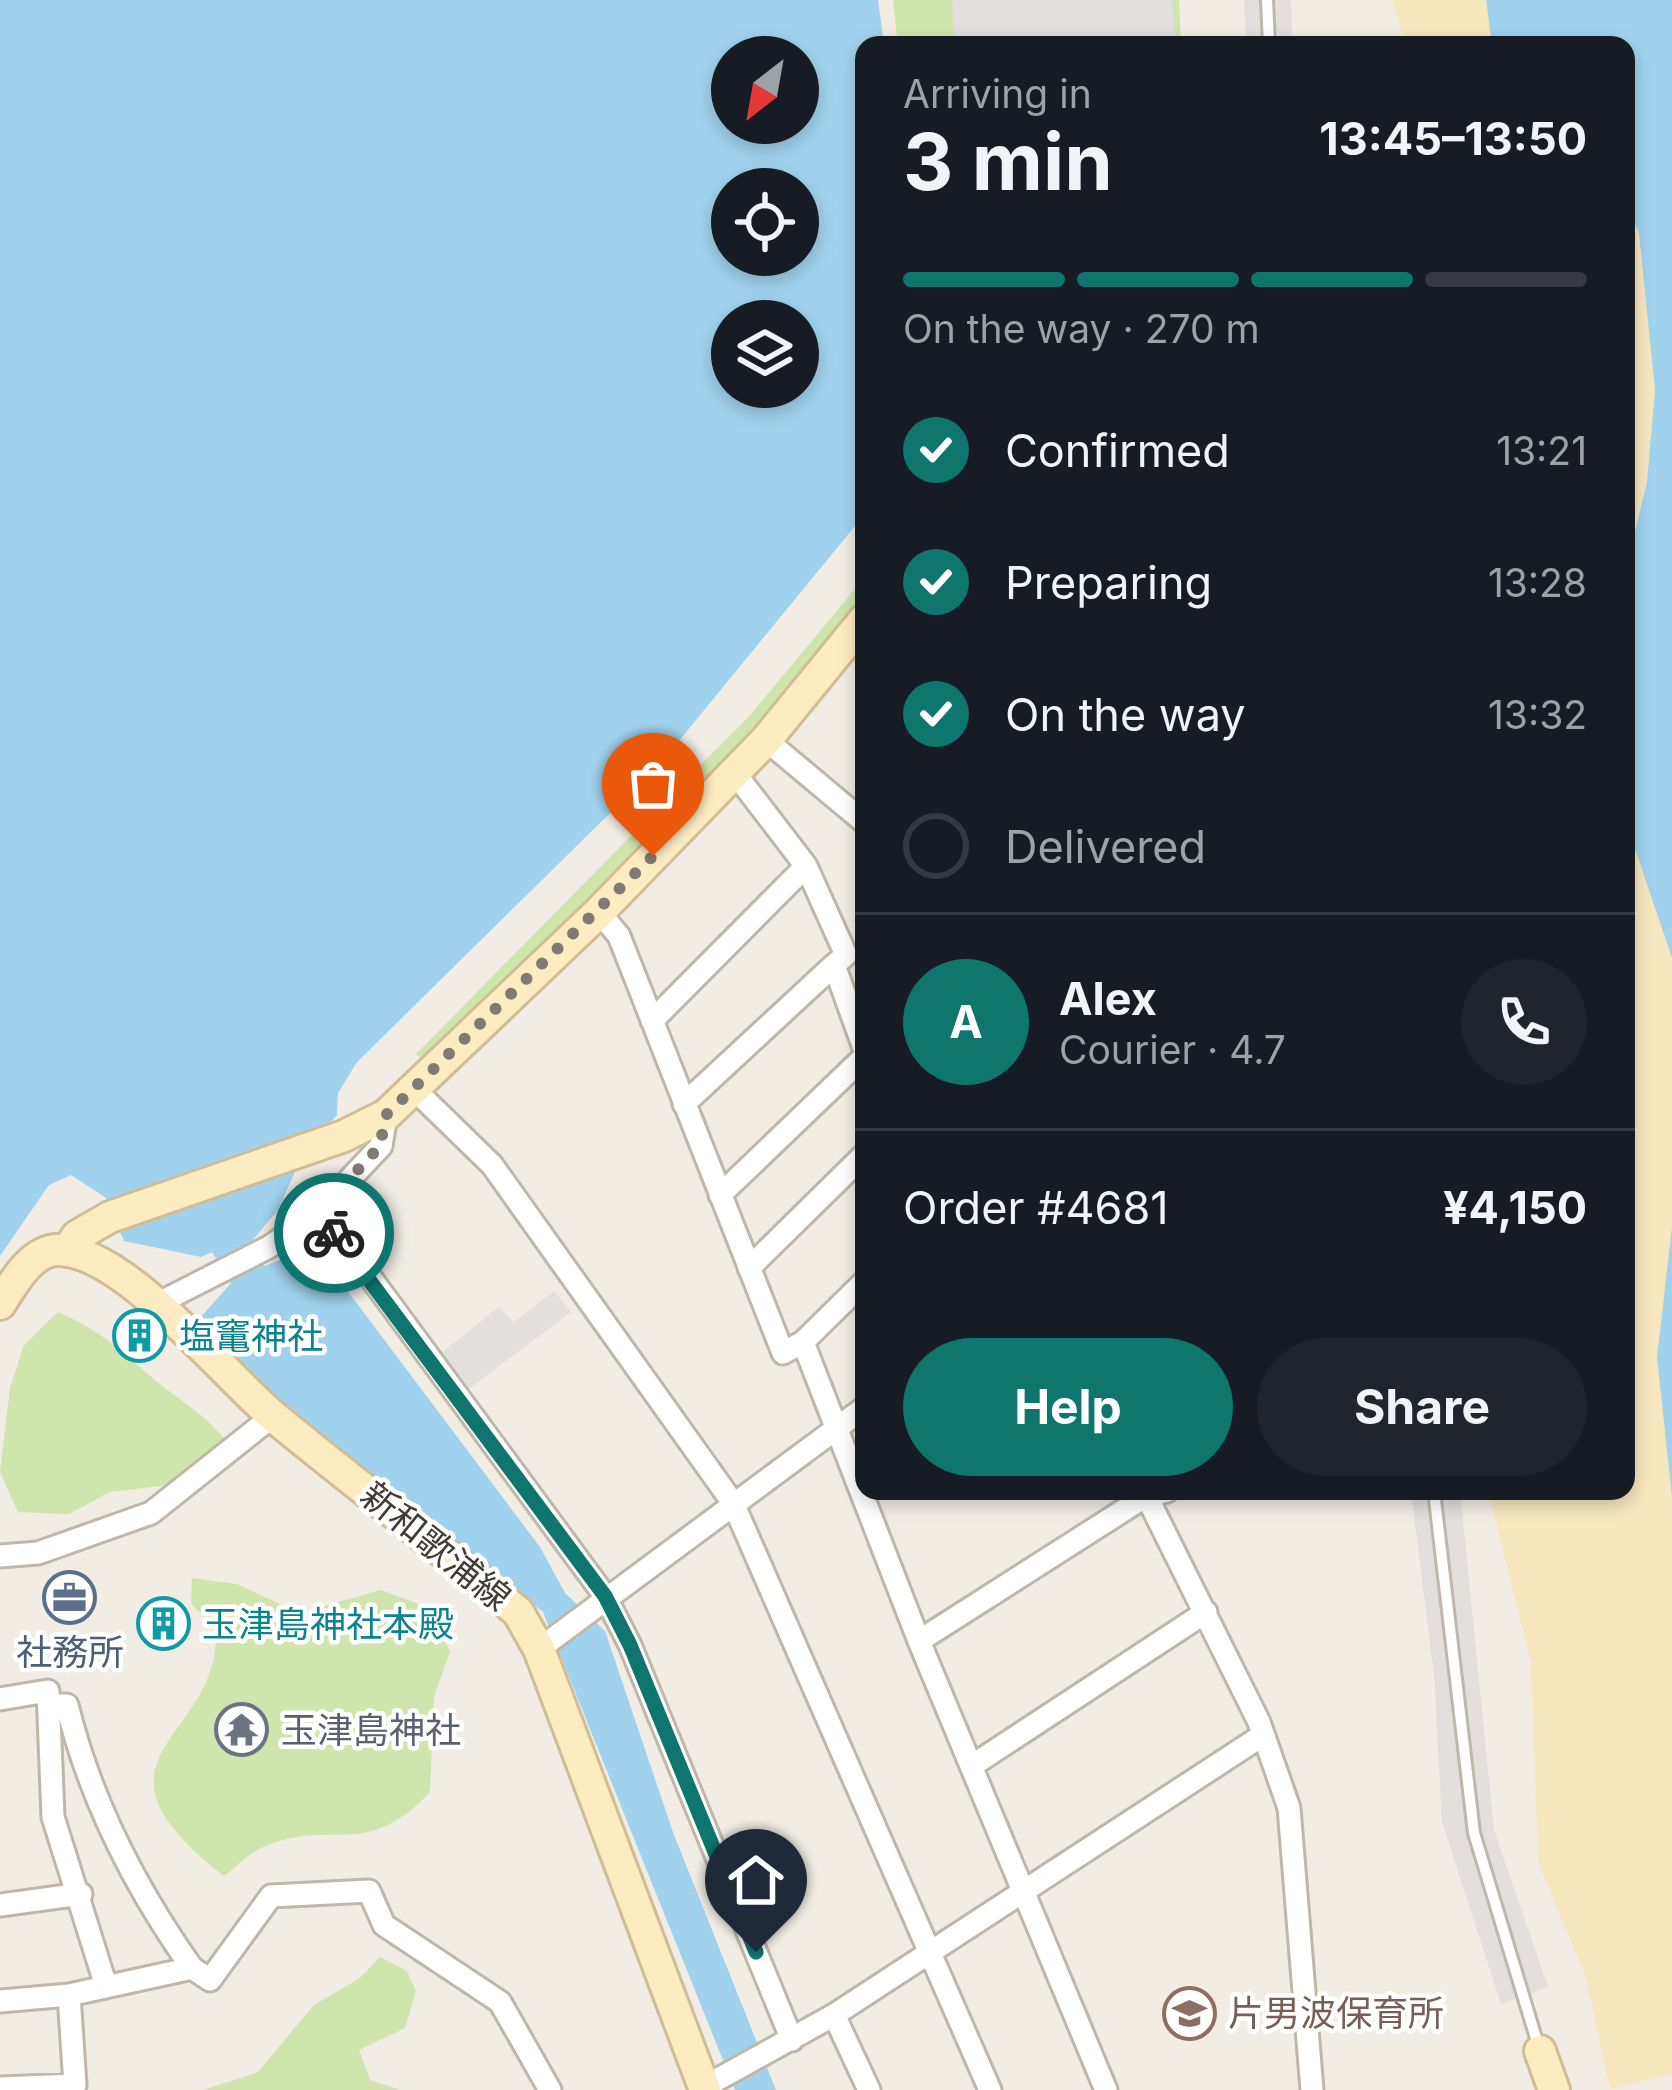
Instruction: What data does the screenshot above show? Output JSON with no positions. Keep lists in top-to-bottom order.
{
  "streets": {
    "main road": ["新和歌浦線"]
  },
  "places": {
    "building": ["塩竃神社", "玉津島神社本殿"],
    "office": ["社務所"],
    "temple": ["玉津島神社"],
    "school or university": ["片男波保育所"]
  },
  "north": "bottom left",
  "page": {
    "heading": ["3 min", "Arriving in", "13:45–13:50"],
    "panel": [
      "Alex",
      "Courier · 4.7",
      "Order #4681",
      "¥4,150"
    ],
    "bar": "On the way · 270 m",
    "list": [
      ["Confirmed", "13:21"],
      ["Preparing", "13:28"],
      ["On the way", "13:32"],
      "Delivered"
    ],
    "round": "A",
    "buttons": ["Help", "Share"]
  }
}
